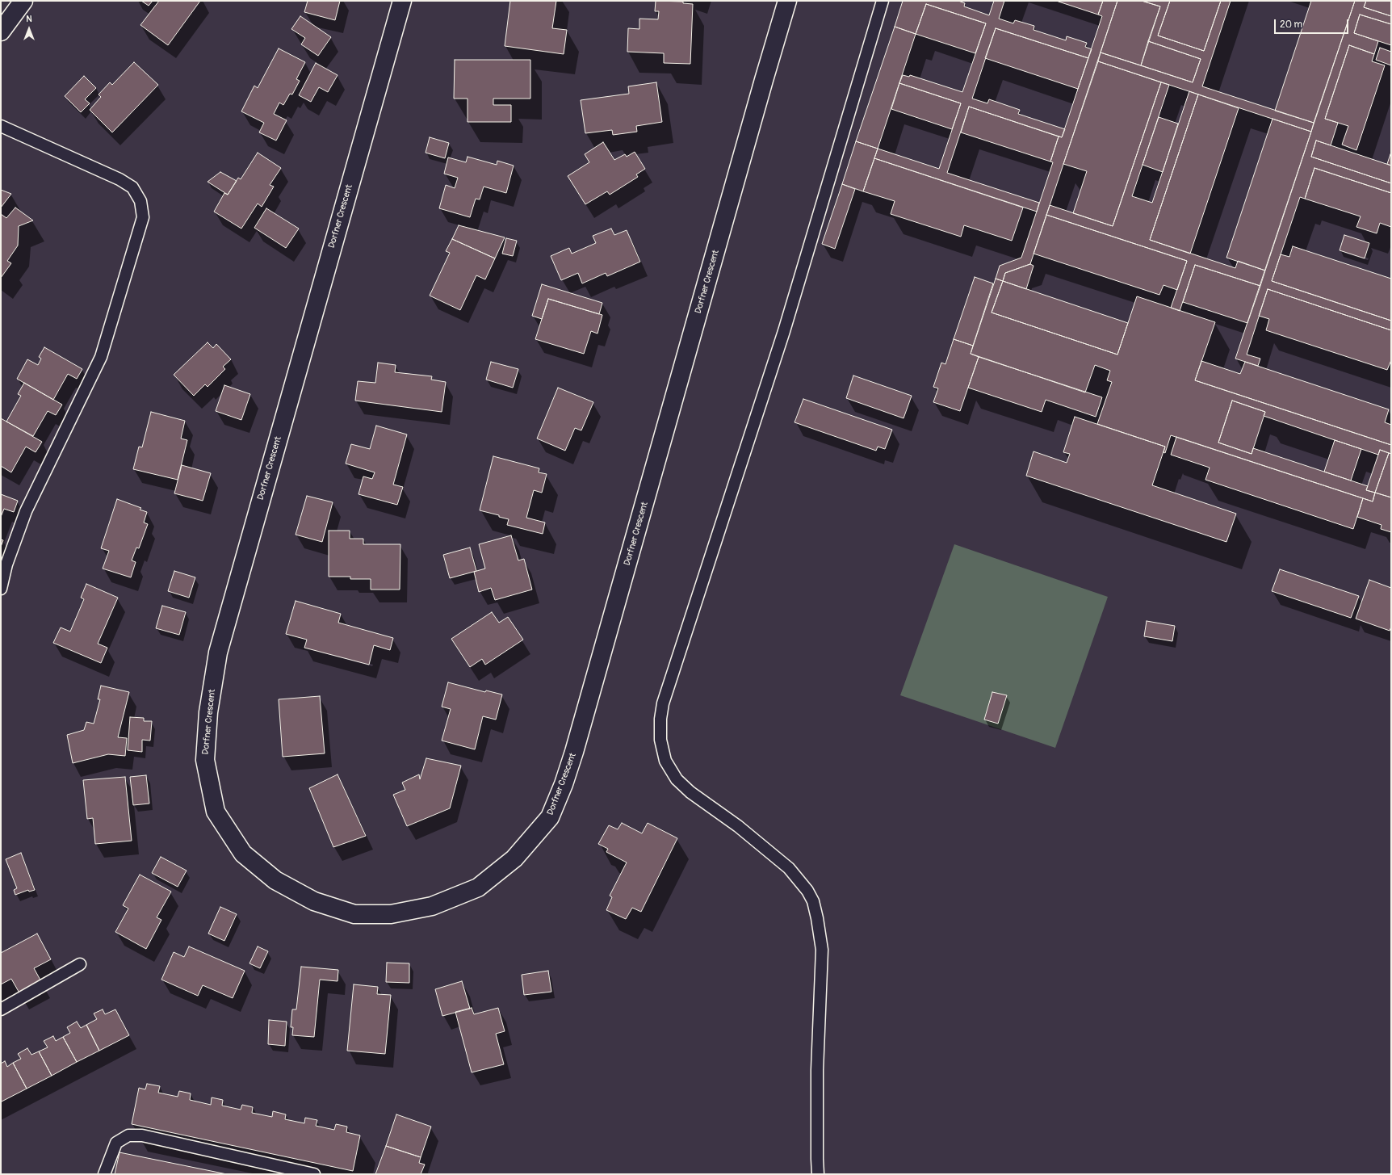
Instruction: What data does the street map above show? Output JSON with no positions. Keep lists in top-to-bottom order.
{
  "streets": {
    "street": ["Dorfner Crescent"]
  },
  "scale_bar": "20 m",
  "north": "top"
}
